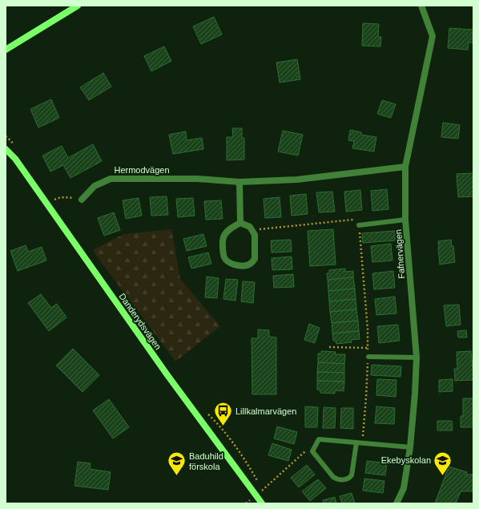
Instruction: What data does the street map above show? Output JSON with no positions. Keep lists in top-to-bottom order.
{
  "streets": {
    "street": ["Hermodvägen", "Fafnervägen", "Danderydsvägen"]
  },
  "crossings": [
    ["Hermodvägen", "Fafnervägen"]
  ],
  "places": {
    "bus stop": ["Lillkalmarvägen"],
    "school or university": ["Ekebyskolan", "Baduhild förskola"]
  }
}
